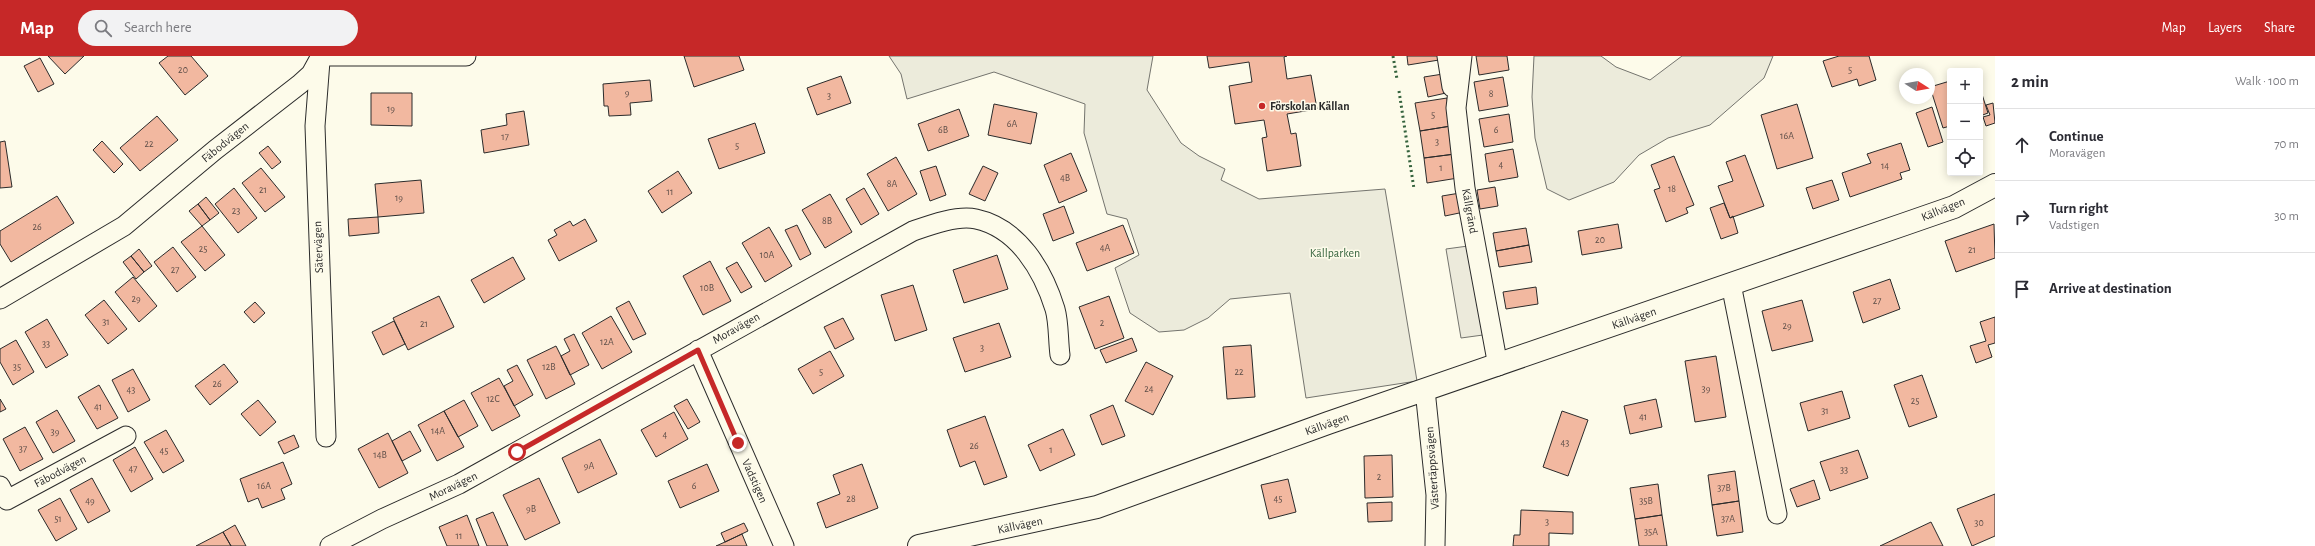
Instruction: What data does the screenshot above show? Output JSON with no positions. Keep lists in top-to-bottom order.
{
  "streets": {
    "street": [
      "Fäbodvägen",
      "Källvägen",
      "Källgränd",
      "Sätervägen",
      "Moravägen",
      "Västertäppsvägen",
      "Vadstigen"
    ]
  },
  "crossings": [
    ["Fäbodvägen", "Sätervägen"],
    ["Källvägen", "Källgränd"],
    ["Källvägen", "Västertäppsvägen"],
    ["Moravägen", "Vadstigen"]
  ],
  "parks": ["Källparken"],
  "places": ["Förskolan Källan"],
  "house_numbers": [
    "20",
    "5",
    "9",
    "8",
    "3",
    "19",
    "5",
    "6A",
    "6B",
    "6",
    "16A",
    "17",
    "3",
    "22",
    "5",
    "4",
    "14",
    "1",
    "4B",
    "8A",
    "18",
    "21",
    "11",
    "19",
    "23",
    "8B",
    "26",
    "20",
    "4A",
    "25",
    "21",
    "10A",
    "27",
    "10B",
    "29",
    "27",
    "31",
    "2",
    "21",
    "29",
    "12A",
    "33",
    "3",
    "35",
    "12B",
    "5",
    "22",
    "26",
    "24",
    "39",
    "43",
    "12C",
    "25",
    "41",
    "31",
    "41",
    "14A",
    "39",
    "4",
    "43",
    "26",
    "37",
    "1",
    "45",
    "14B",
    "9A",
    "47",
    "33",
    "2",
    "16A",
    "6",
    "37B",
    "28",
    "45",
    "49",
    "35B",
    "9B",
    "51",
    "37A",
    "3",
    "30",
    "35A",
    "11"
  ],
  "north": "right",
  "page": {
    "header": "Map",
    "search": "Search here",
    "nav": ["Map", "Layers", "Share"],
    "heading": ["2 min", "Walk · 100 m"],
    "map_buttons": ["+", "−"],
    "list": [
      ["Continue", "Moravägen", "70 m"],
      ["Turn right", "Vadstigen", "30 m"],
      "Arrive at destination"
    ]
  }
}
